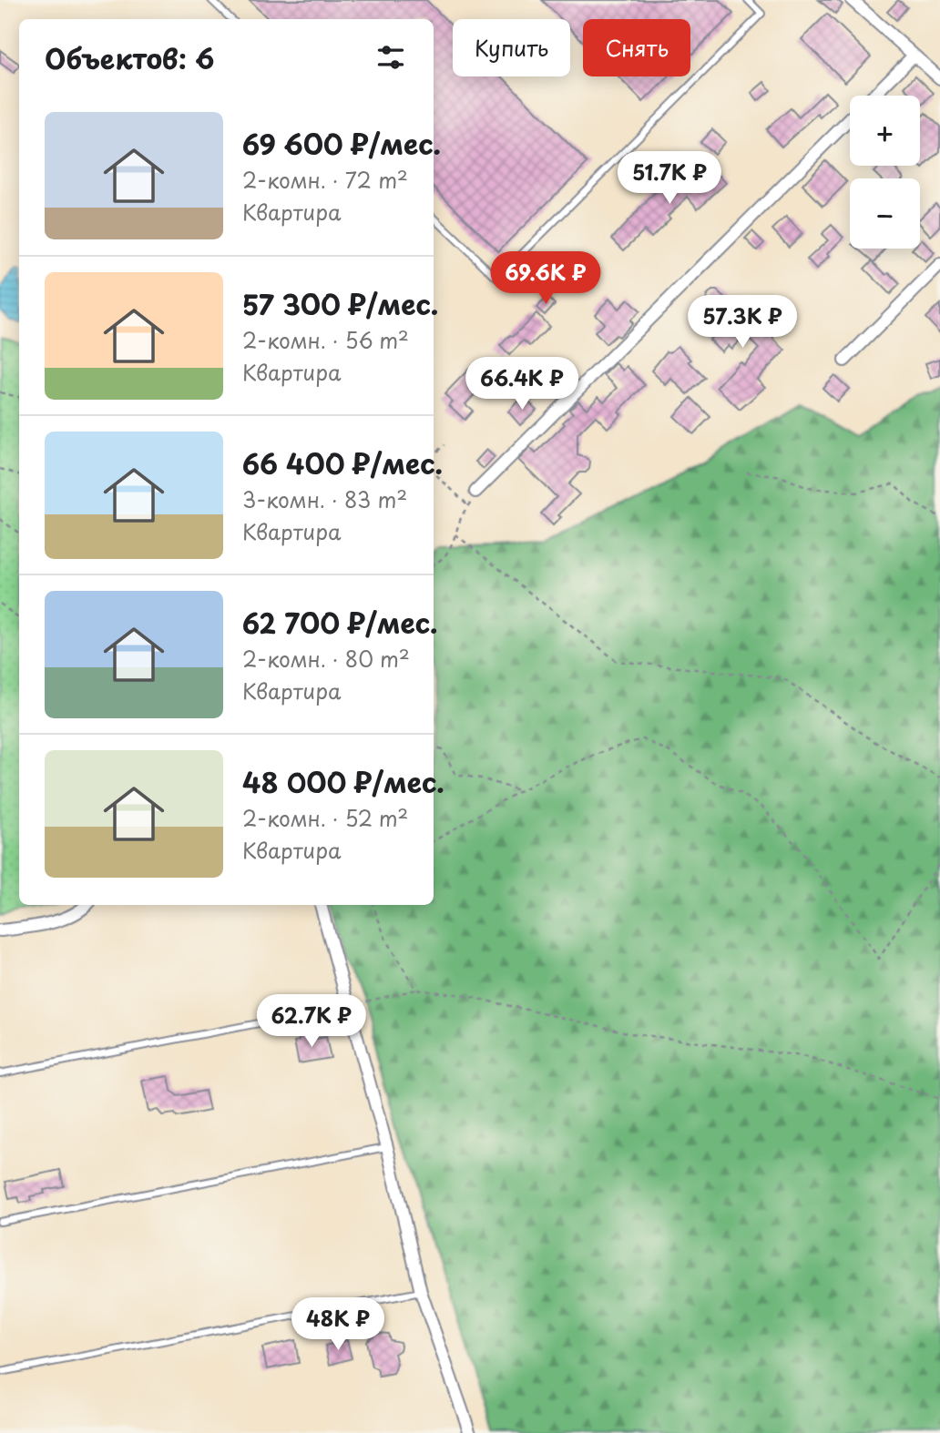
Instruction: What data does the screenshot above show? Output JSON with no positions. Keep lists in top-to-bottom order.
{
  "page": {
    "chip": ["Купить", "Снять"],
    "heading": "Объектов: 6",
    "map_buttons": ["+", "−"],
    "list": [
      {
        "name": "69 600 ₽/мес.",
        "note": "2-комн. · 72 m² · Квартира"
      },
      {
        "name": "57 300 ₽/мес.",
        "note": "2-комн. · 56 m² · Квартира"
      },
      {
        "name": "66 400 ₽/мес.",
        "note": "3-комн. · 83 m² · Квартира"
      },
      {
        "name": "62 700 ₽/мес.",
        "note": "2-комн. · 80 m² · Квартира"
      },
      {
        "name": "48 000 ₽/мес.",
        "note": "2-комн. · 52 m² · Квартира"
      }
    ],
    "price": [
      "51.7K ₽",
      "69.6K ₽",
      "57.3K ₽",
      "66.4K ₽",
      "62.7K ₽",
      "48K ₽"
    ]
  }
}
